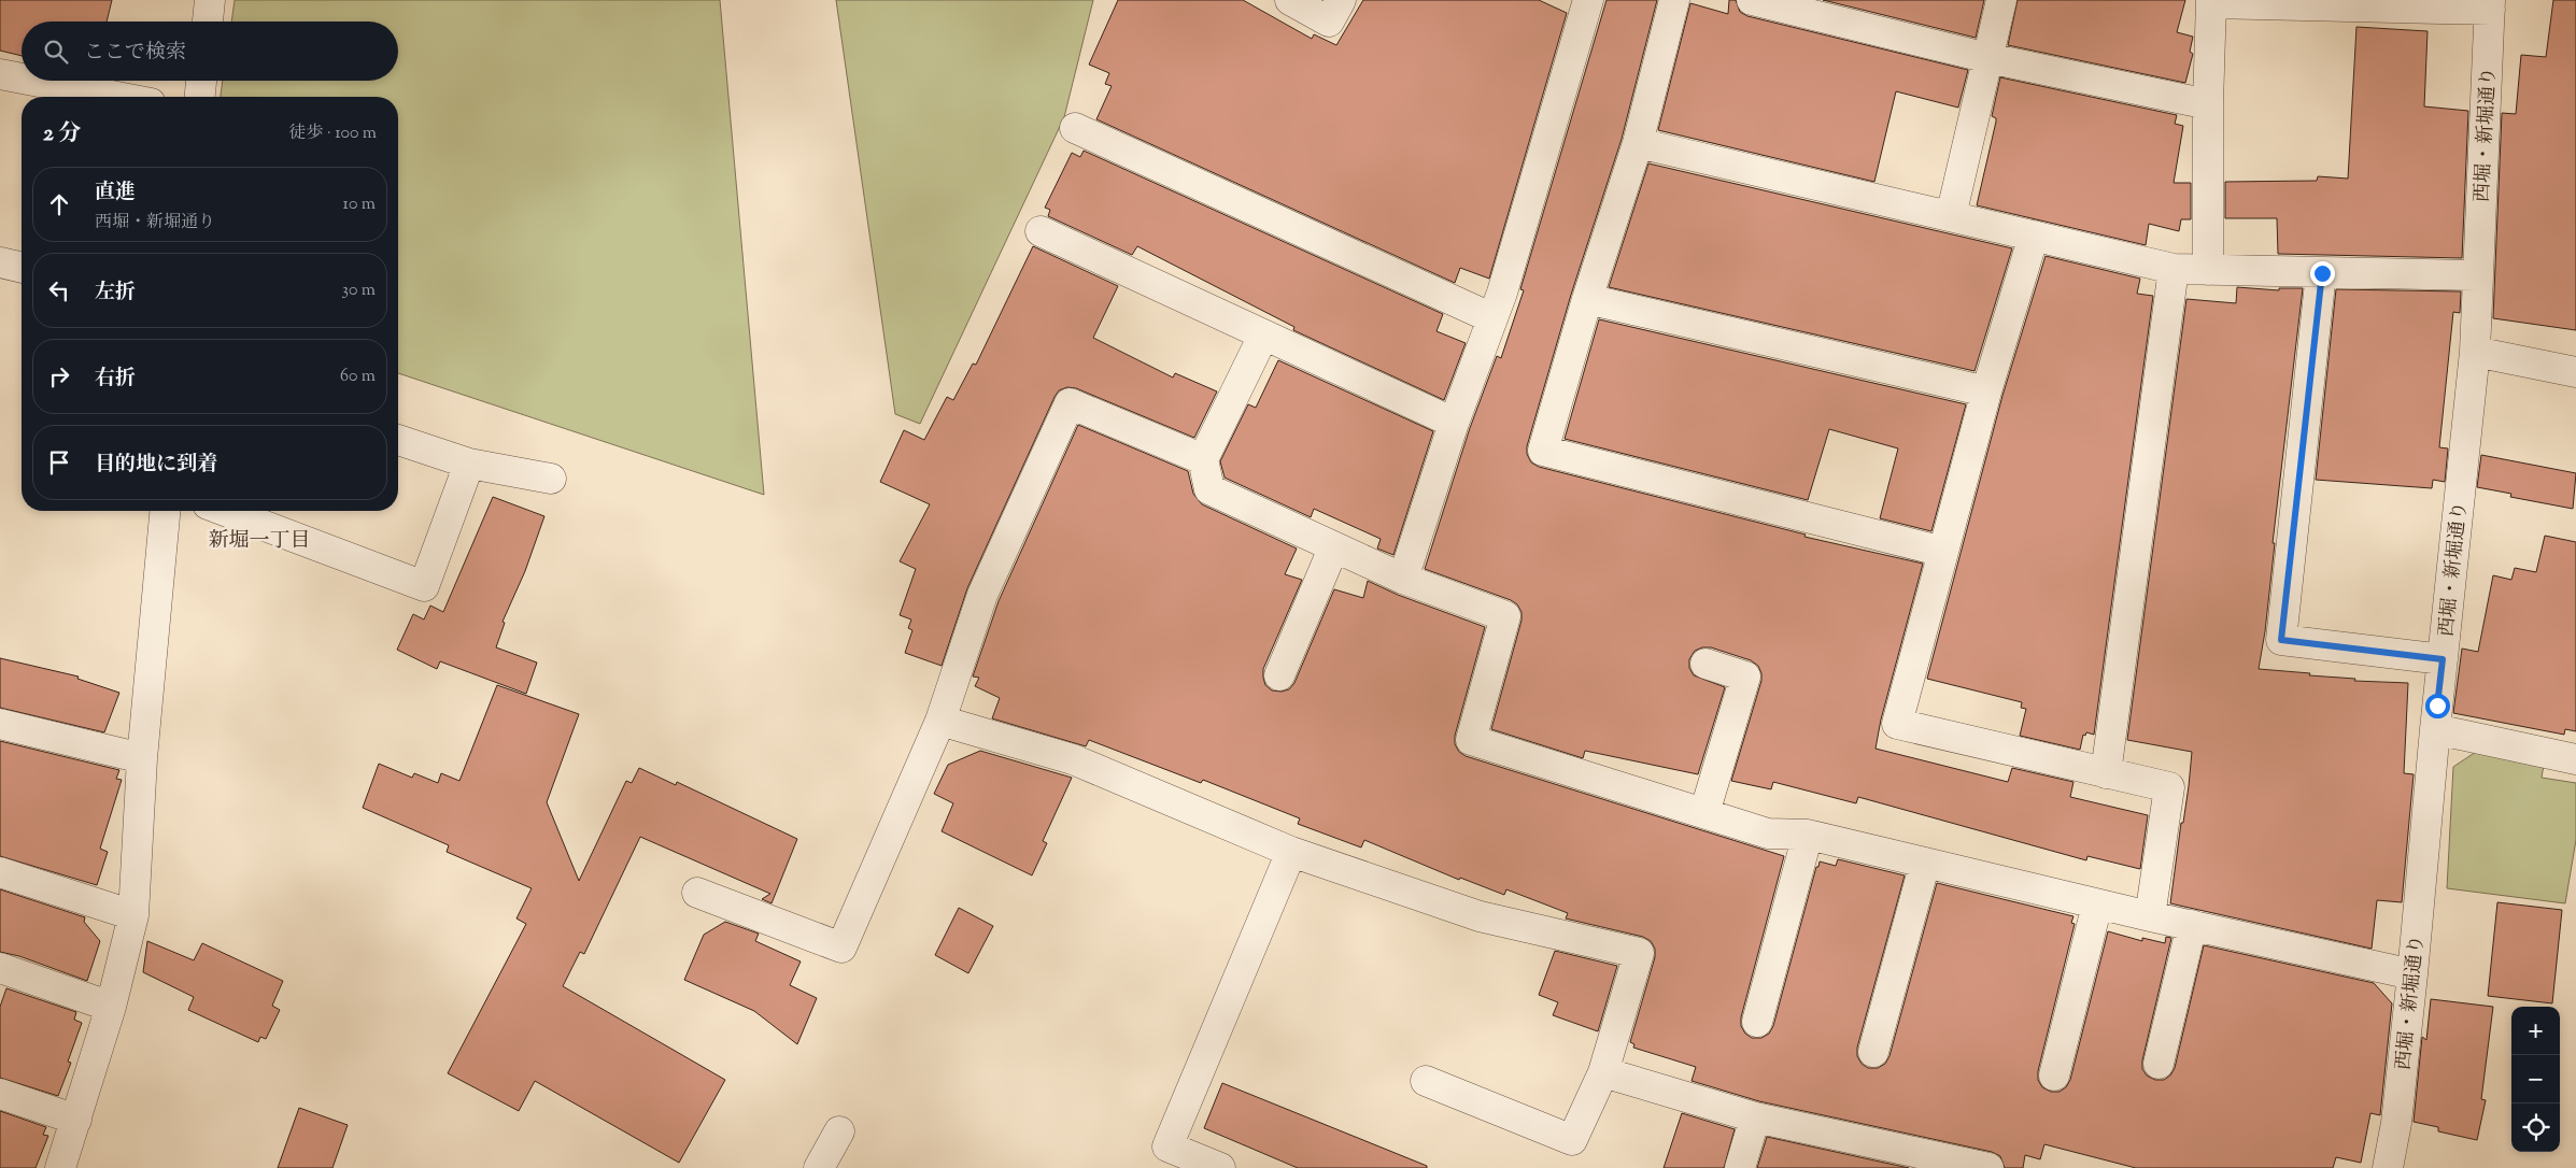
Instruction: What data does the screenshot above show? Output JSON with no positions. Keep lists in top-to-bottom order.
{
  "streets": {
    "street": ["西堀・新堀通り"]
  },
  "districts": ["新堀一丁目"],
  "page": {
    "search": "ここで検索",
    "heading": ["2 分", "徒歩 · 100 m"],
    "list": [
      ["直進", "西堀・新堀通り", "10 m"],
      ["左折", "30 m"],
      ["右折", "60 m"],
      "目的地に到着"
    ],
    "map_buttons": ["+", "−"]
  }
}
